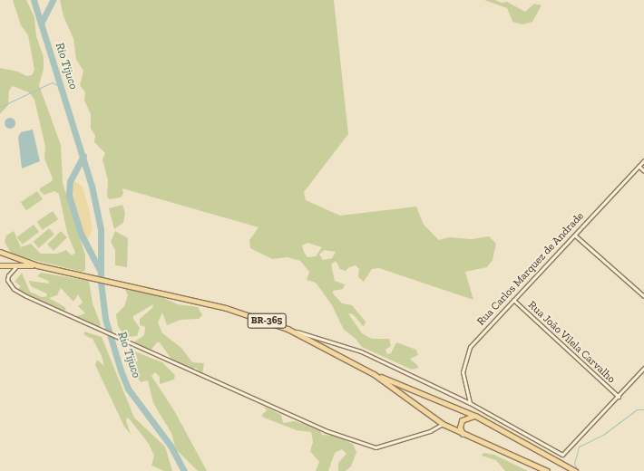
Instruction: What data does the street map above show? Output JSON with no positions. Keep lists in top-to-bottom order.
{
  "streets": {
    "main road": ["BR-365"],
    "street": ["Rua Carlos Marquez de Andrade", "Rua João Vilela Carvalho"]
  },
  "crossings": [
    ["Rua Carlos Marquez de Andrade", "Rua João Vilela Carvalho"]
  ],
  "water": ["Rio Tijuco"]
}
